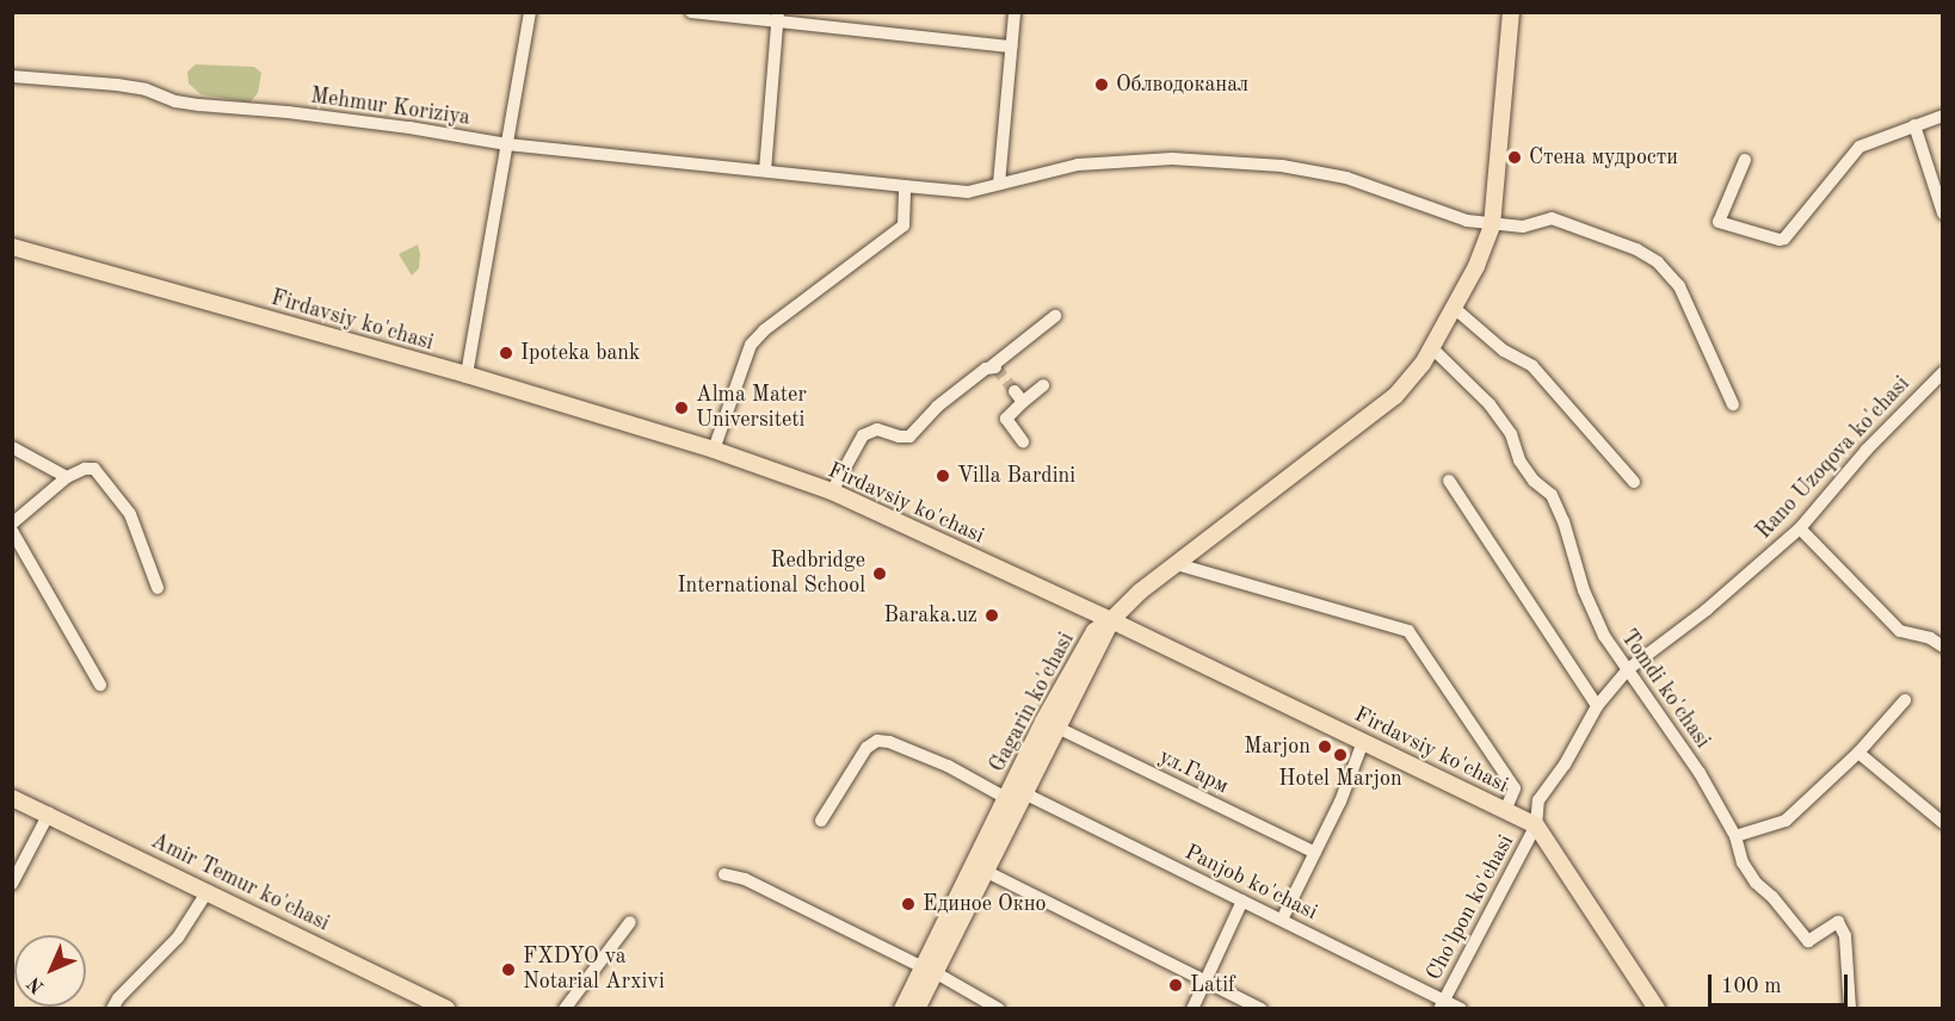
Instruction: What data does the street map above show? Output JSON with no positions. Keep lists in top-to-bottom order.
{
  "streets": {
    "main road": ["Firdavsiy ko'chasi", "Gagarin ko'chasi", "Amir Temur ko'chasi"],
    "street": [
      "Mehmur Koriziya",
      "Rano Uzoqova ko'chasi",
      "Tomdi ko'chasi",
      "ул.Гарм",
      "Panjob ko'chasi",
      "Cho'lpon ko'chasi"
    ]
  },
  "crossings": [
    ["Firdavsiy ko'chasi", "Rano Uzoqova ko'chasi"],
    ["Firdavsiy ko'chasi", "Gagarin ko'chasi"],
    ["Firdavsiy ko'chasi", "Cho'lpon ko'chasi"],
    ["Rano Uzoqova ko'chasi", "Tomdi ko'chasi"],
    ["Rano Uzoqova ko'chasi", "Cho'lpon ko'chasi"],
    ["Gagarin ko'chasi", "ул.Гарм"],
    ["Gagarin ko'chasi", "Panjob ko'chasi"],
    ["Panjob ko'chasi", "Cho'lpon ko'chasi"]
  ],
  "places": [
    "Облводоканал",
    "Стена мудрости",
    "Ipoteka bank",
    "Alma Mater Universiteti",
    "Villa Bardini",
    "Redbridge International School",
    "Baraka.uz",
    "Marjon",
    "Hotel Marjon",
    "Единое Окно",
    "FXDYO va Notarial Arxivi",
    "Latif"
  ],
  "scale_bar": "100 m",
  "north": "bottom left"
}
